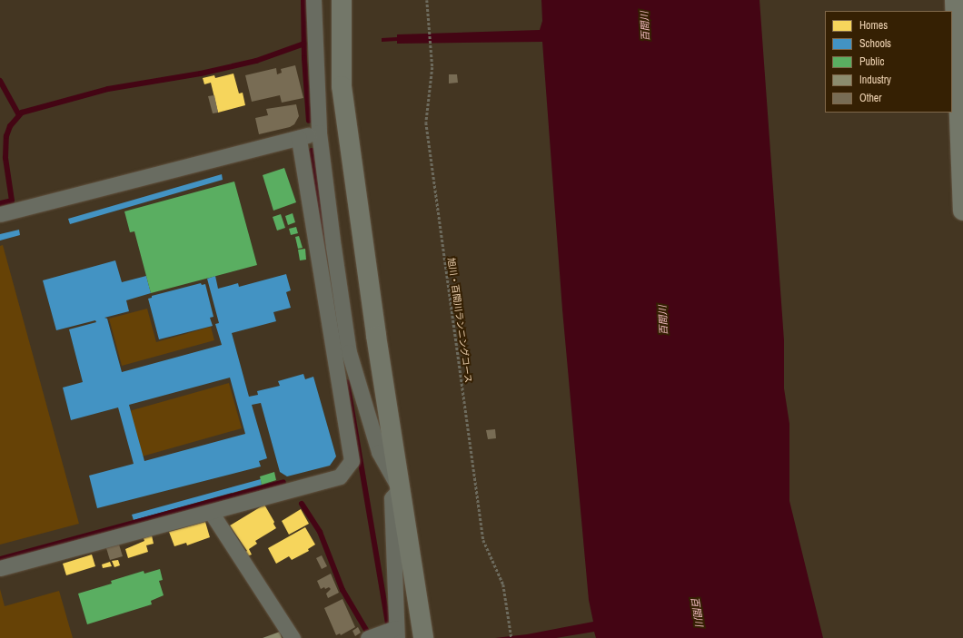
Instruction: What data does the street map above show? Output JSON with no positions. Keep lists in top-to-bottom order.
{
  "streets": {
    "path": ["旭川・百間川ランニングコース"]
  },
  "water": ["百間川"],
  "legend": [
    "Homes",
    "Schools",
    "Public",
    "Industry",
    "Other"
  ]
}
